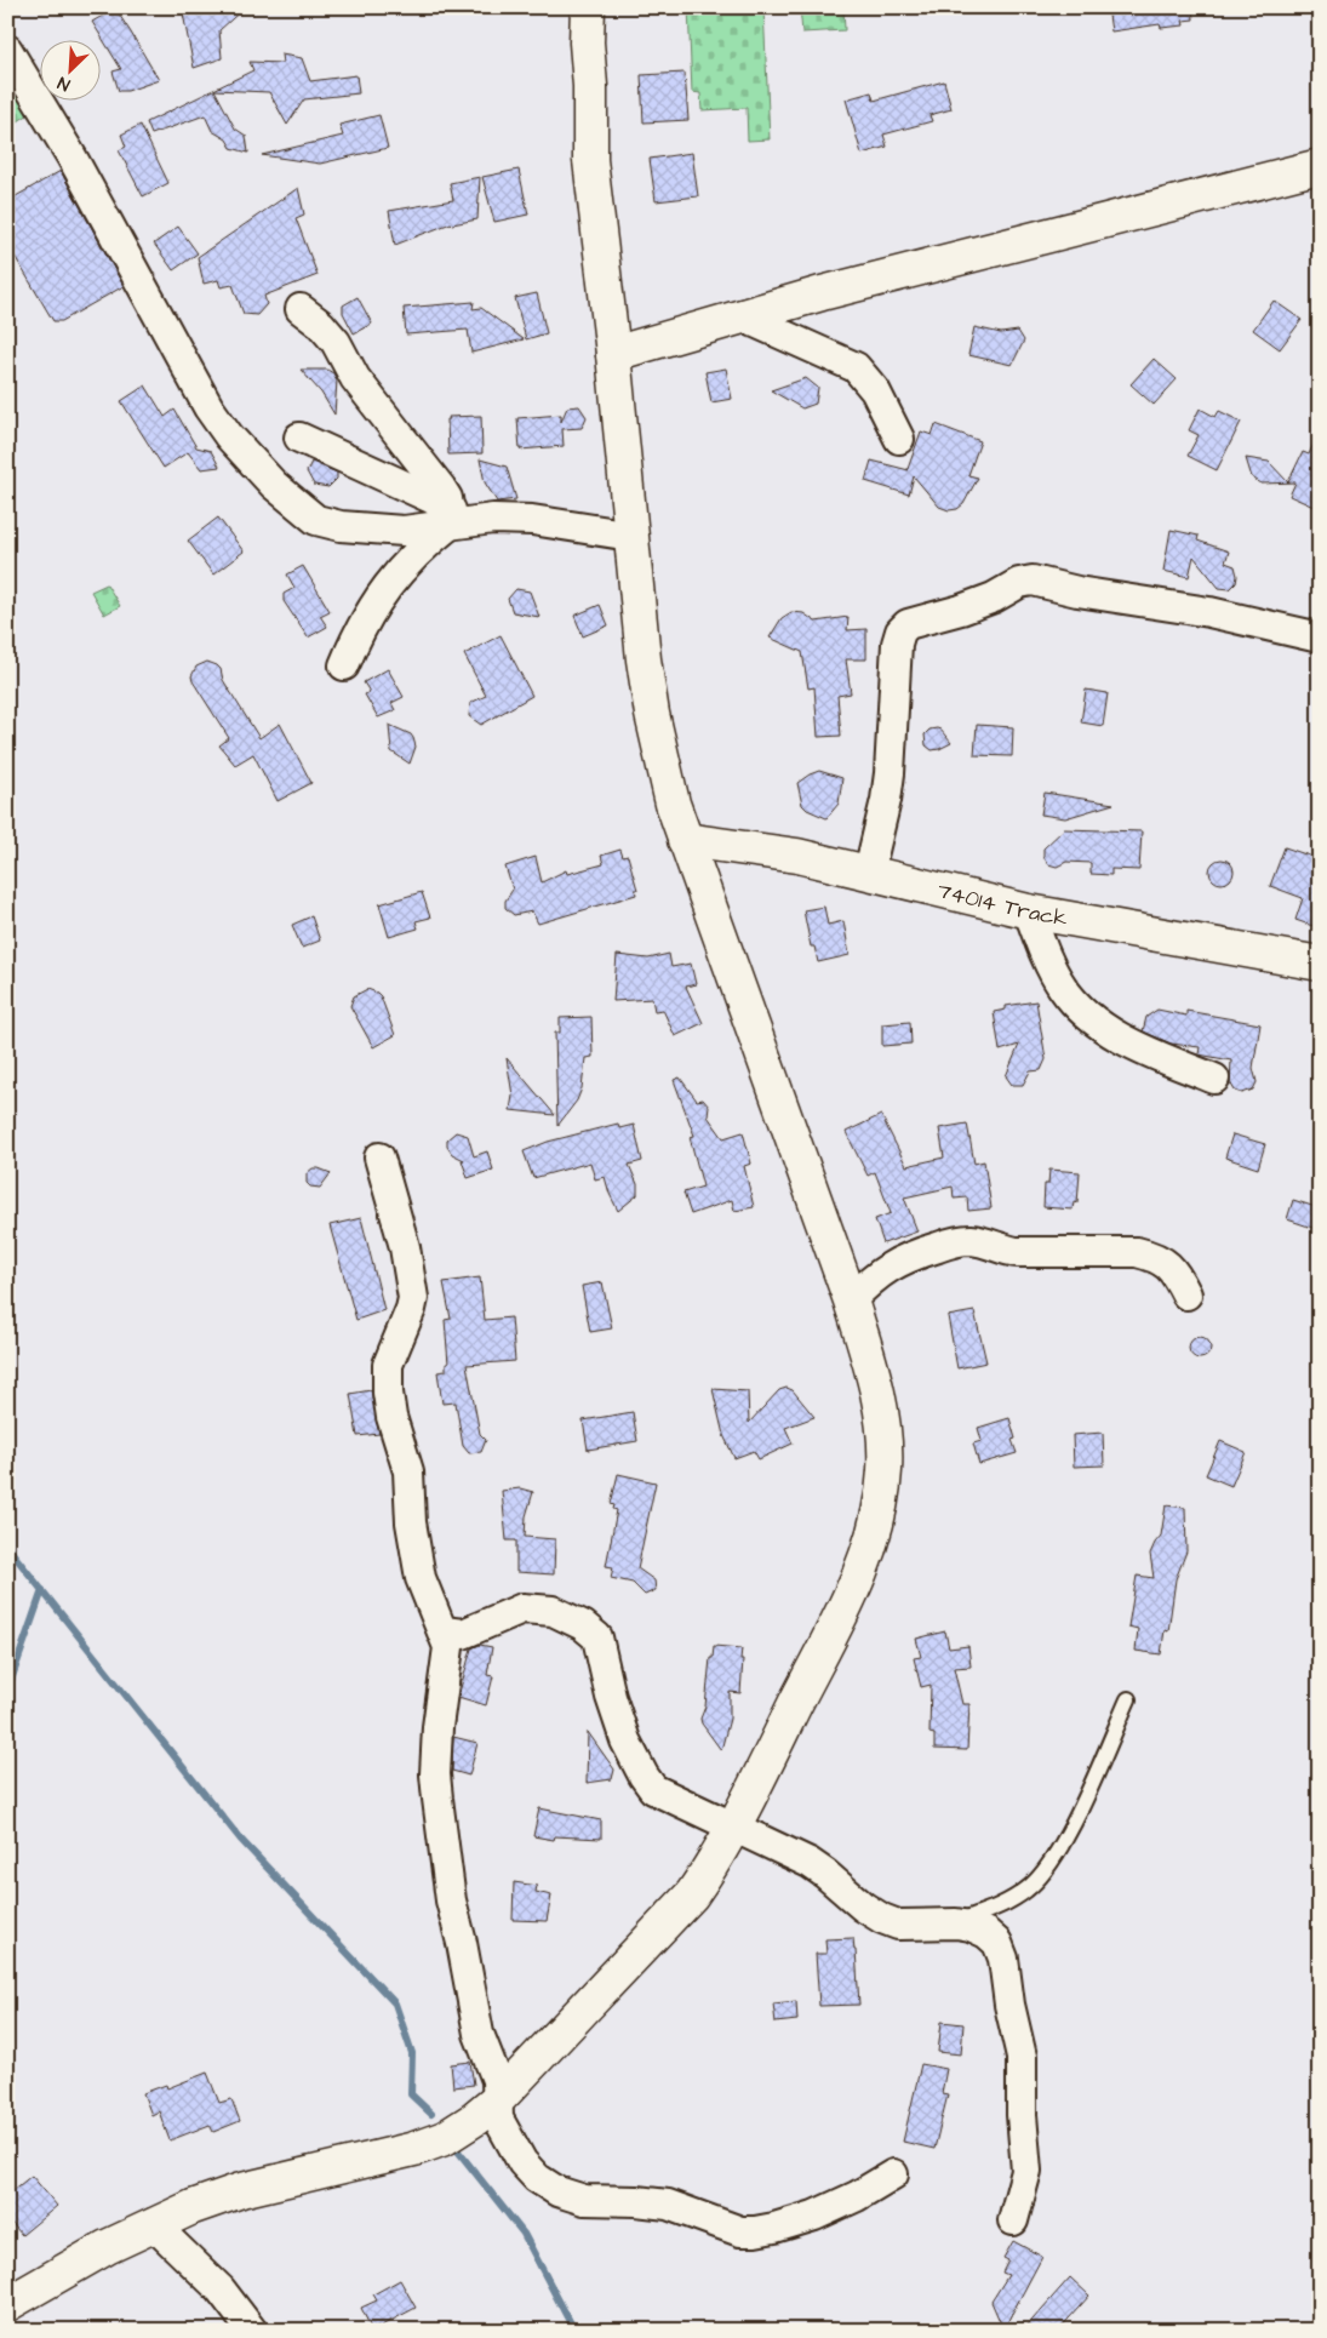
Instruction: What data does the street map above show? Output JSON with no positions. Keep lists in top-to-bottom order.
{
  "streets": {
    "street": ["74014 Track"]
  },
  "north": "bottom left"
}
